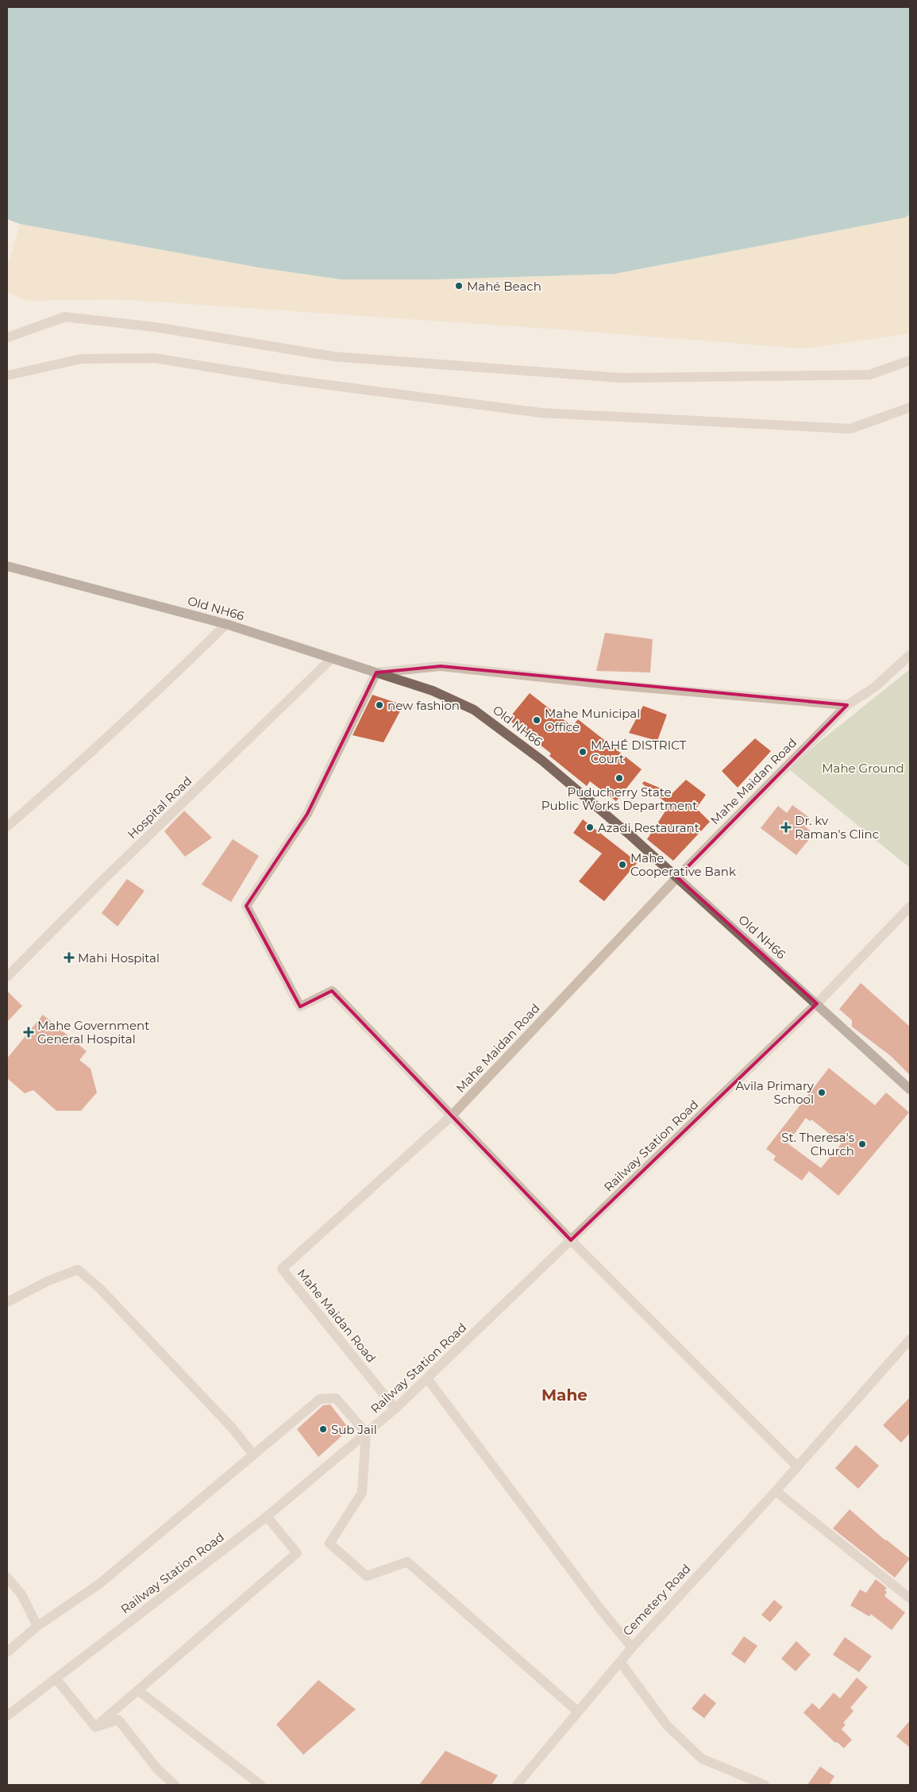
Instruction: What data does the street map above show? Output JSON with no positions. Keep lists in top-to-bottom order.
{
  "streets": {
    "main road": ["Old NH66"],
    "street": [
      "Mahe Maidan Road",
      "Hospital Road",
      "Railway Station Road",
      "Cemetery Road"
    ]
  },
  "crossings": [
    ["Old NH66", "Mahe Maidan Road"],
    ["Old NH66", "Hospital Road"],
    ["Old NH66", "Railway Station Road"],
    ["Mahe Maidan Road", "Railway Station Road"],
    ["Railway Station Road", "Cemetery Road"]
  ],
  "districts": ["Mahe"],
  "parks": ["Mahe Ground"],
  "places": {
    "other": [
      "Mahé Beach",
      "new fashion",
      "Mahe Municipal Office",
      "MAHÉ DISTRICT Court",
      "Puducherry State Public Works Department",
      "Azadi Restaurant",
      "Mahe Cooperative Bank",
      "Avila Primary School",
      "St. Theresa's Church",
      "Sub Jail"
    ],
    "health": ["Dr. kv Raman's Clinc", "Mahi Hospital", "Mahe Government General Hospital"]
  }
}
